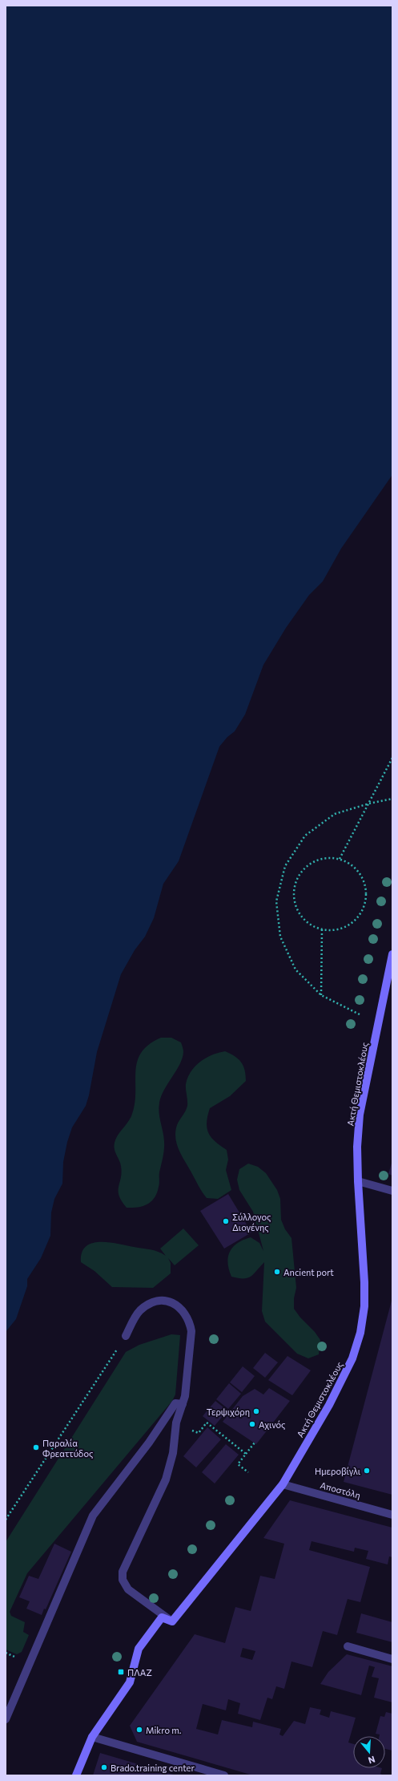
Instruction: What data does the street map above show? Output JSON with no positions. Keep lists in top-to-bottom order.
{
  "streets": {
    "main road": ["Ακτή Θεμιστοκλέους"],
    "street": ["Αποστόλη"]
  },
  "crossings": [
    ["Ακτή Θεμιστοκλέους", "Αποστόλη"]
  ],
  "places": {
    "other": [
      "Σύλλογος Διογένης",
      "Ancient port",
      "Τερψιχόρη",
      "Αχινός",
      "Παραλία Φρεαττύδος",
      "Ημεροβίγλι",
      "Mikro m.",
      "Brado.training center"
    ],
    "transit": ["ΠΛΑΖ"]
  },
  "north": "bottom"
}
